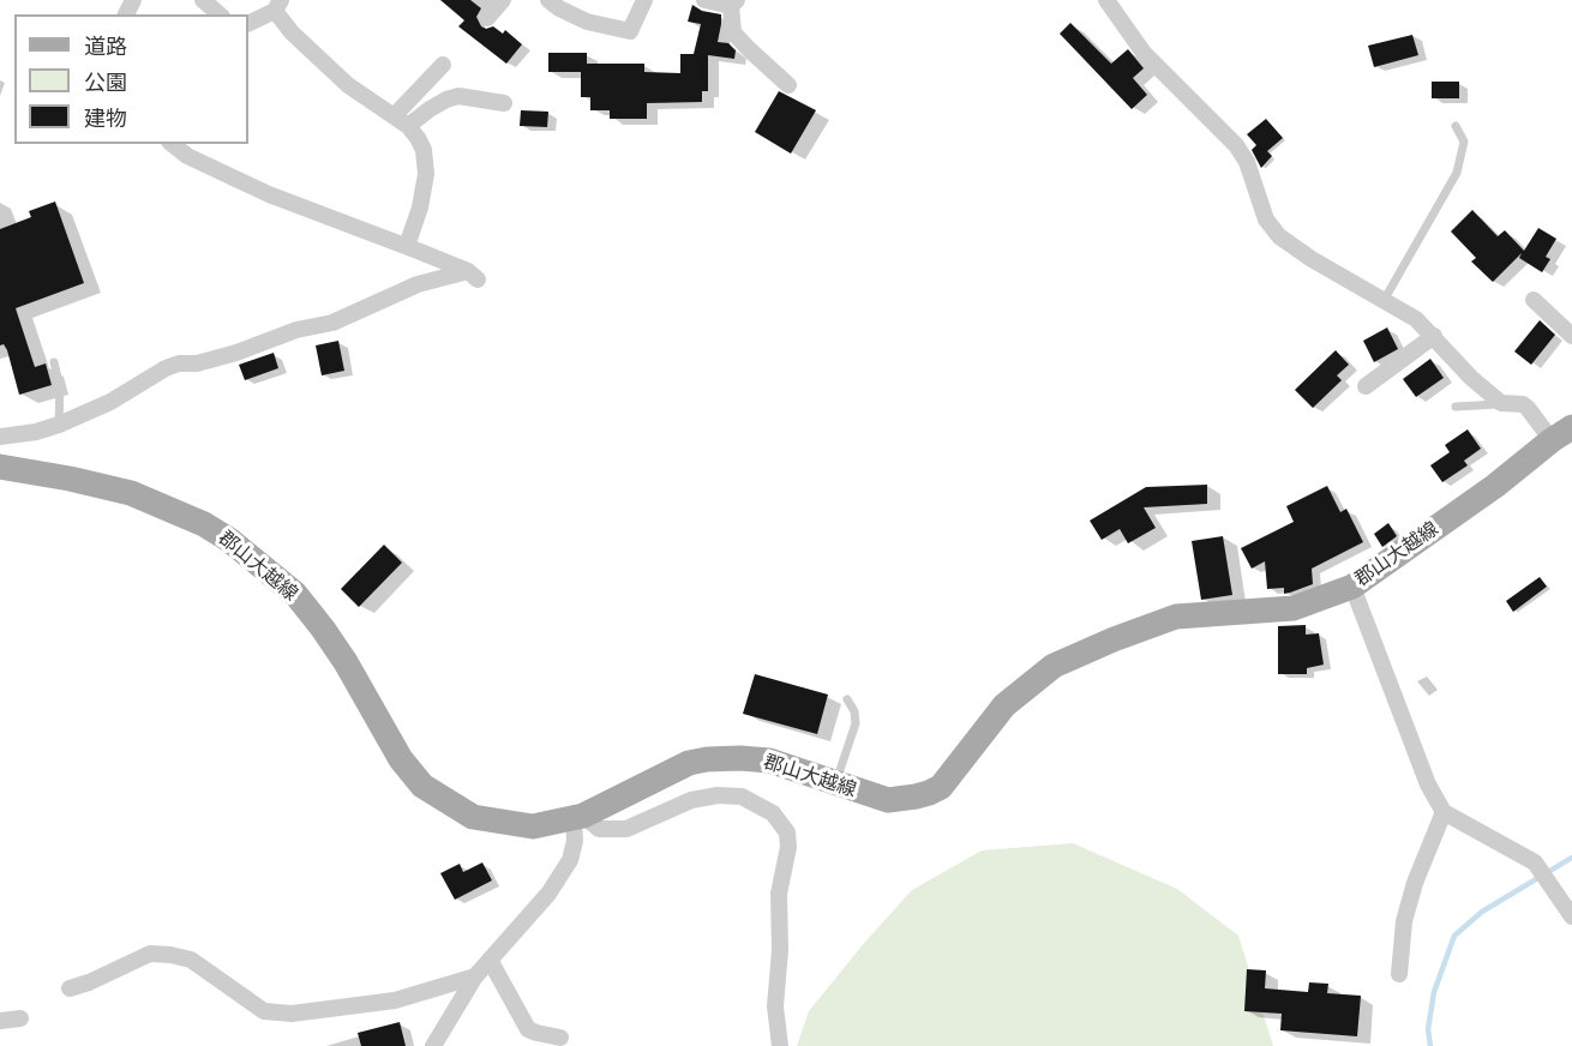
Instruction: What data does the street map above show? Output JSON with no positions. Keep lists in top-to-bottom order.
{
  "streets": {
    "main road": ["郡山大越線"]
  },
  "legend": ["道路", "公園", "建物"]
}
